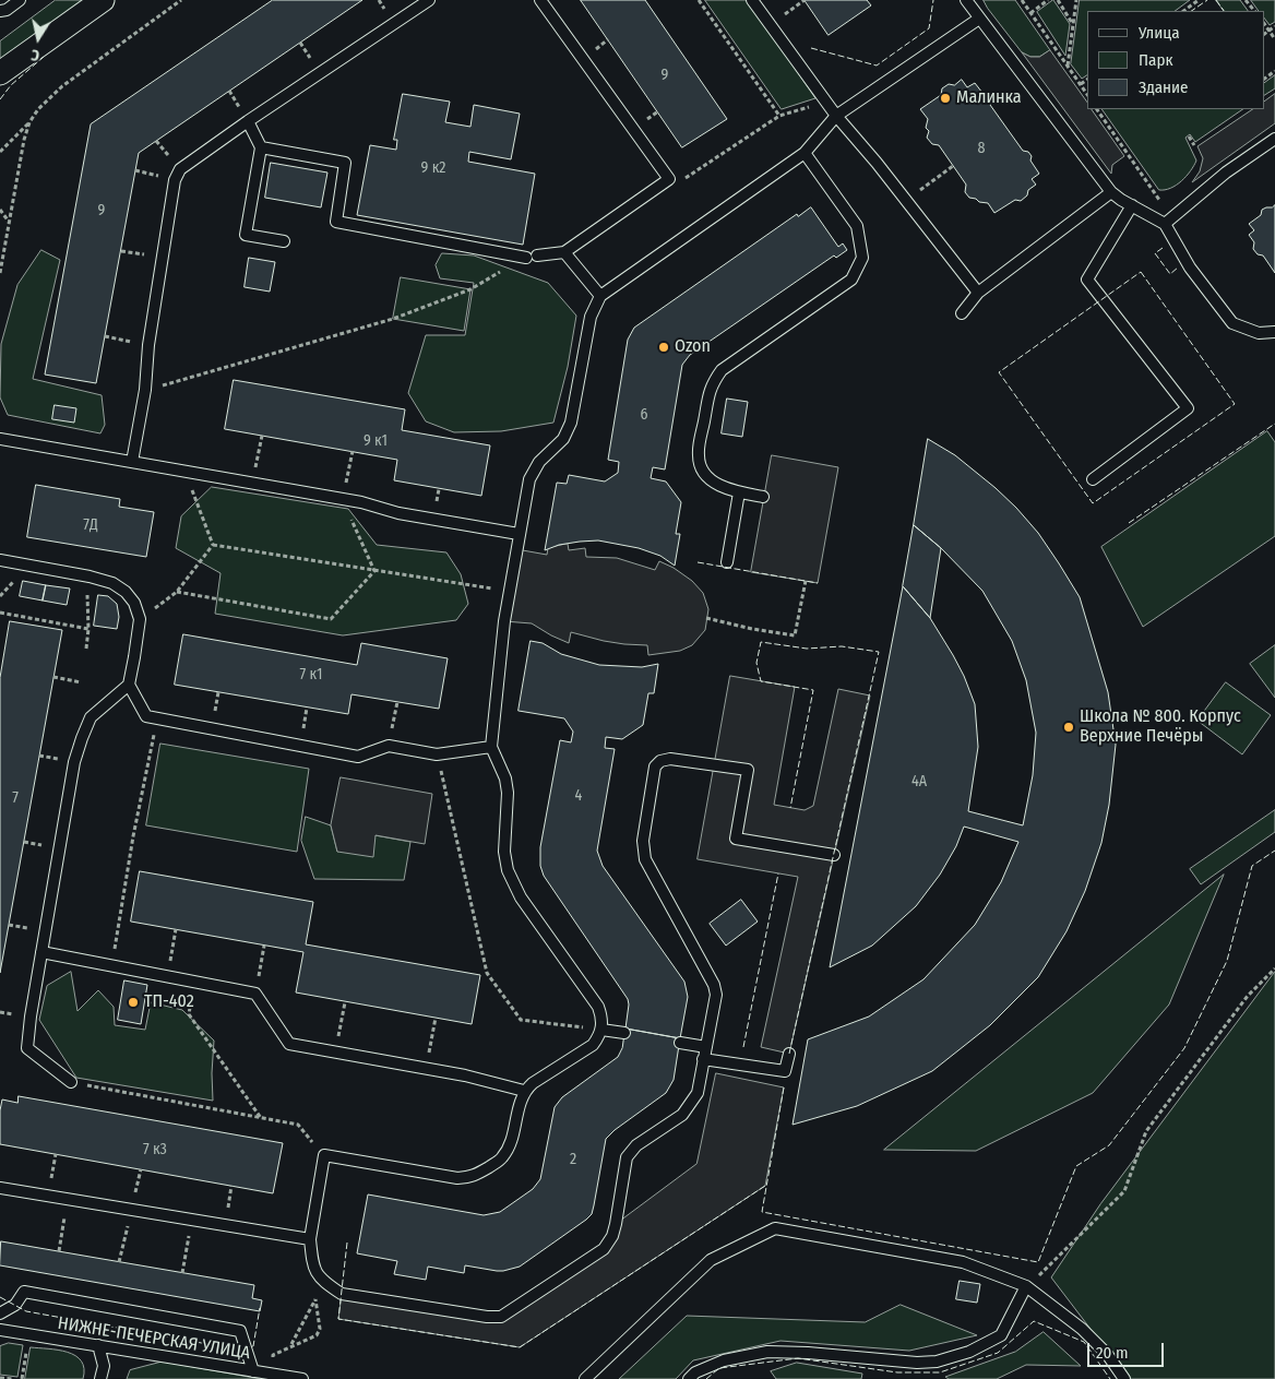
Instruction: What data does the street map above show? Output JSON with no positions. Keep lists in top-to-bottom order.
{
  "streets": {
    "lane": ["НИЖНЕ-ПЕЧЕРСКАЯ УЛИЦА"]
  },
  "places": [
    "Малинка",
    "Ozon",
    "Школа № 800. Корпус Верхние Печёры",
    "ТП-402"
  ],
  "house_numbers": [
    "9",
    "8",
    "9 к2",
    "9",
    "6",
    "9 к1",
    "7Д",
    "7 к1",
    "4А",
    "4",
    "7",
    "7 к3",
    "2"
  ],
  "legend": ["Улица", "Парк", "Здание"],
  "scale_bar": "20 m",
  "north": "bottom"
}
